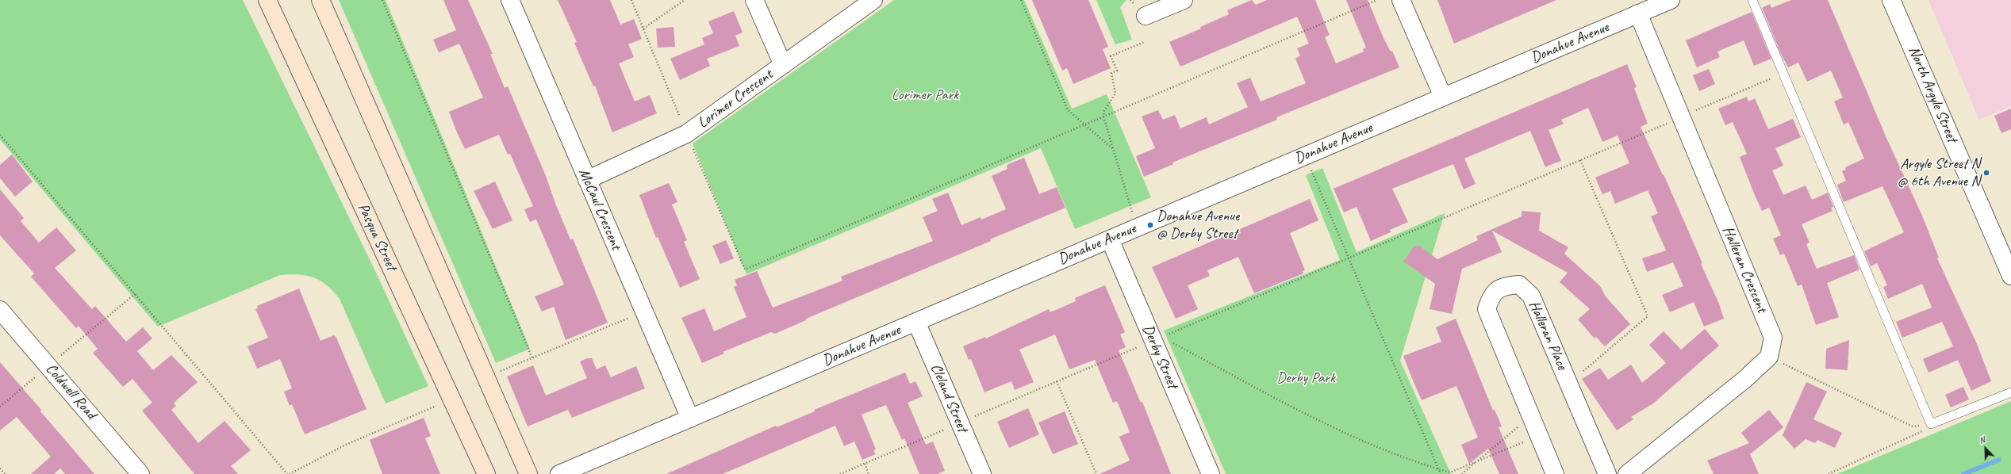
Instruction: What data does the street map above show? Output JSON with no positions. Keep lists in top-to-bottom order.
{
  "streets": {
    "main road": ["Pasqua Street"],
    "street": [
      "Donahue Avenue",
      "North Argyle Street",
      "Lorimer Crescent",
      "McCaul Crescent",
      "Halleran Crescent",
      "Halleran Place",
      "Derby Street",
      "Coldwell Road",
      "Cleland Street"
    ]
  },
  "crossings": [
    ["Donahue Avenue", "McCaul Crescent"],
    ["Donahue Avenue", "Halleran Crescent"],
    ["Donahue Avenue", "Derby Street"],
    ["Donahue Avenue", "Cleland Street"],
    ["Lorimer Crescent", "McCaul Crescent"]
  ],
  "parks": ["Lorimer Park", "Derby Park"],
  "places": ["Argyle Street N @ 6th Avenue N", "Donahue Avenue @ Derby Street"],
  "north": "top left"
}
